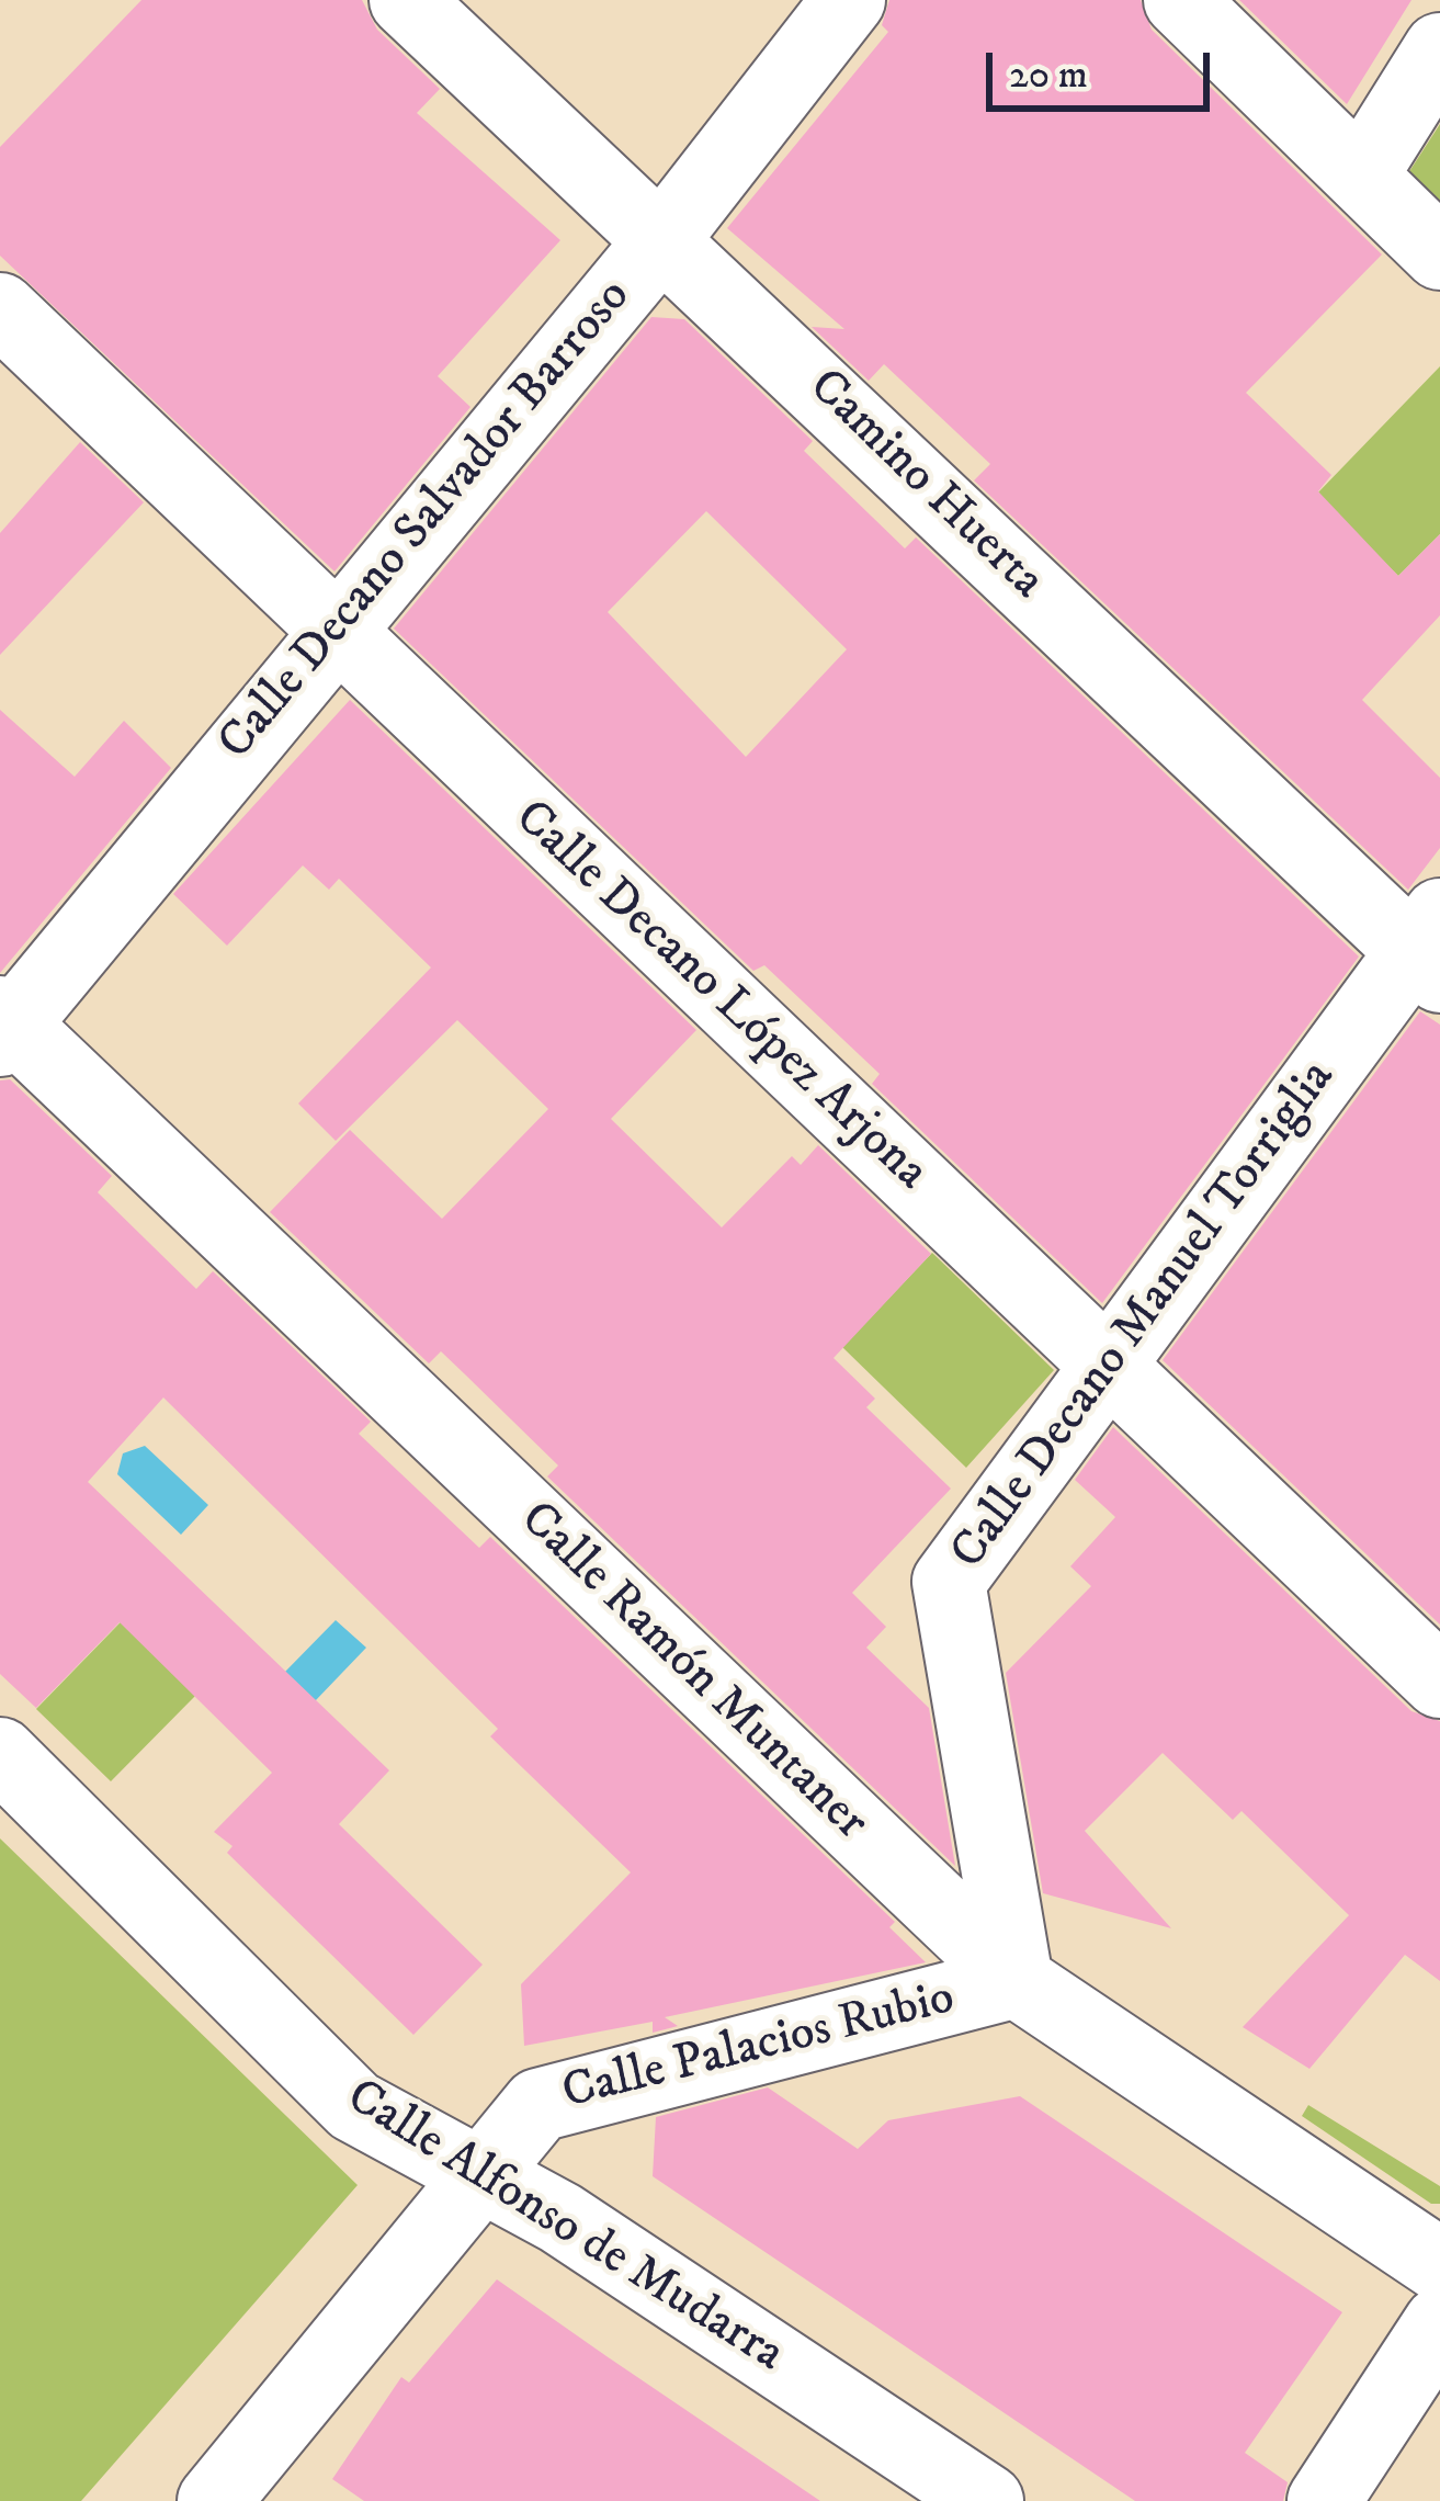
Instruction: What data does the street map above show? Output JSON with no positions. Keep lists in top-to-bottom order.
{
  "streets": {
    "street": [
      "Camino Huerta",
      "Calle Decano Salvador Barroso",
      "Calle Decano López Arjona",
      "Calle Decano Manuel Torriglia",
      "Calle Ramón Muntaner",
      "Calle Palacios Rubio",
      "Calle Alfonso de Mudarra"
    ]
  },
  "crossings": [
    ["Camino Huerta", "Calle Decano Salvador Barroso"],
    ["Camino Huerta", "Calle Decano Manuel Torriglia"],
    ["Calle Decano Salvador Barroso", "Calle Decano López Arjona"],
    ["Calle Decano Salvador Barroso", "Calle Ramón Muntaner"],
    ["Calle Decano López Arjona", "Calle Decano Manuel Torriglia"],
    ["Calle Decano Manuel Torriglia", "Calle Ramón Muntaner"],
    ["Calle Decano Manuel Torriglia", "Calle Palacios Rubio"],
    ["Calle Ramón Muntaner", "Calle Palacios Rubio"],
    ["Calle Palacios Rubio", "Calle Alfonso de Mudarra"]
  ],
  "scale_bar": "20 m"
}
